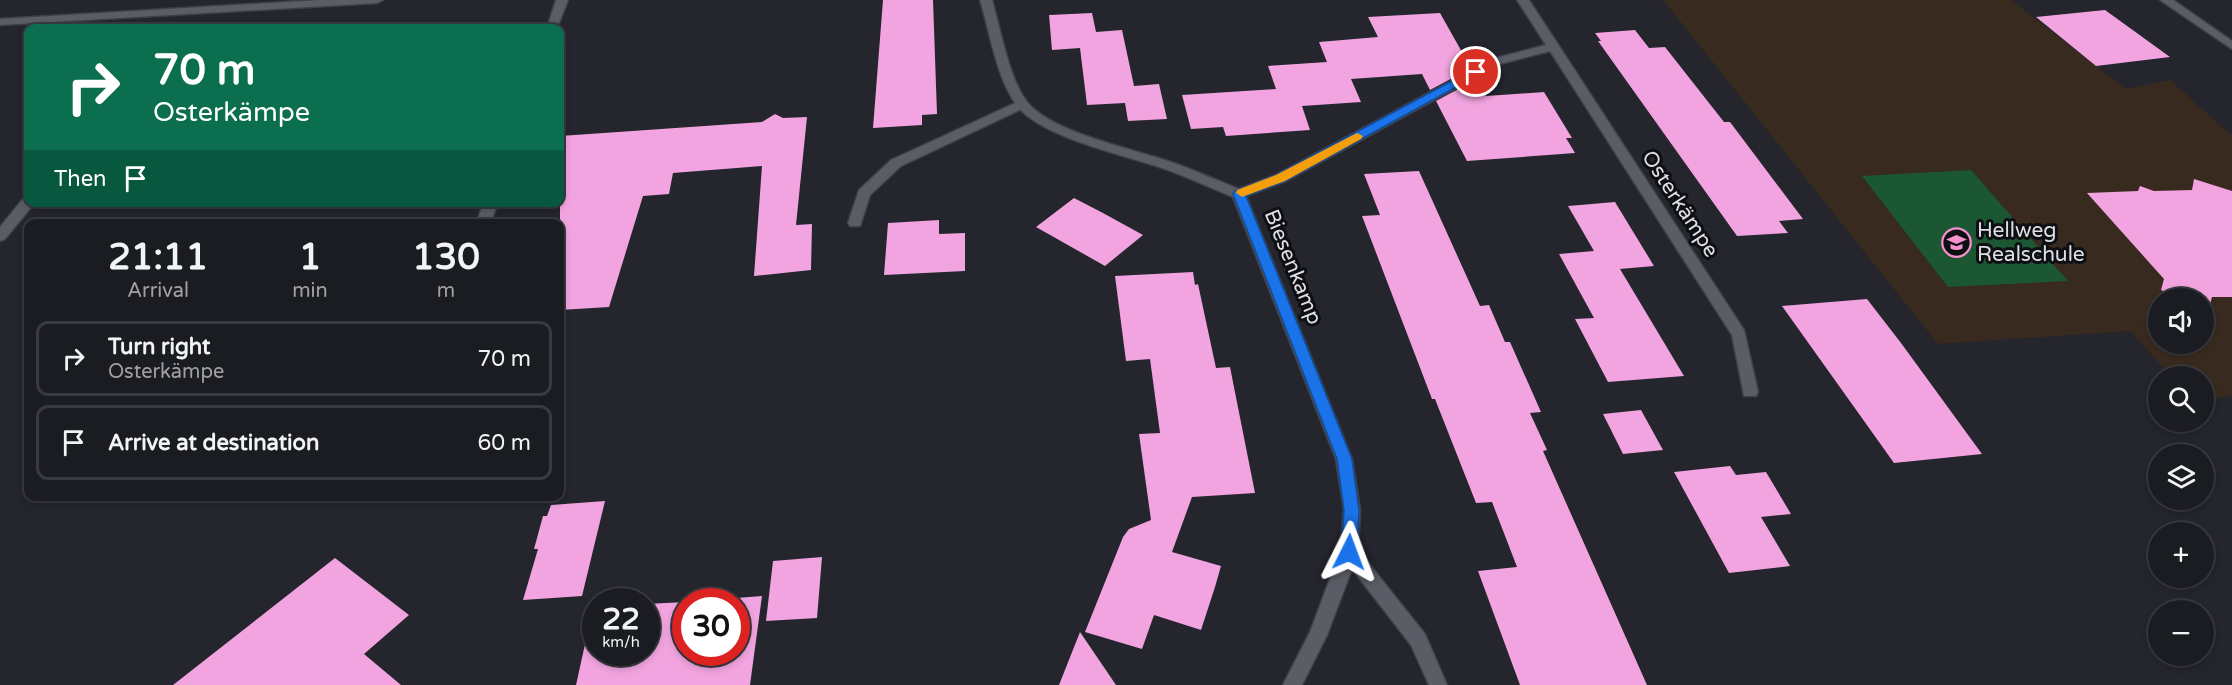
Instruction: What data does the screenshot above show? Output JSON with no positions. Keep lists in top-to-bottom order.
{
  "streets": {
    "street": ["Osterkämpe", "Biesenkamp"]
  },
  "places": {
    "school or university": ["Hellweg Realschule"]
  },
  "page": {
    "turn": ["70 m", "Osterkämpe"],
    "then": "Then",
    "eta": [
      "21:11",
      "Arrival",
      "1",
      "min",
      "130",
      "m"
    ],
    "map_buttons": ["+", "−"],
    "list": [
      {
        "name": "Turn right",
        "note": "Osterkämpe",
        "value": "70 m"
      },
      {
        "name": "Arrive at destination",
        "value": "60 m"
      }
    ],
    "speed": "22 km/h",
    "limit": "30"
  }
}
